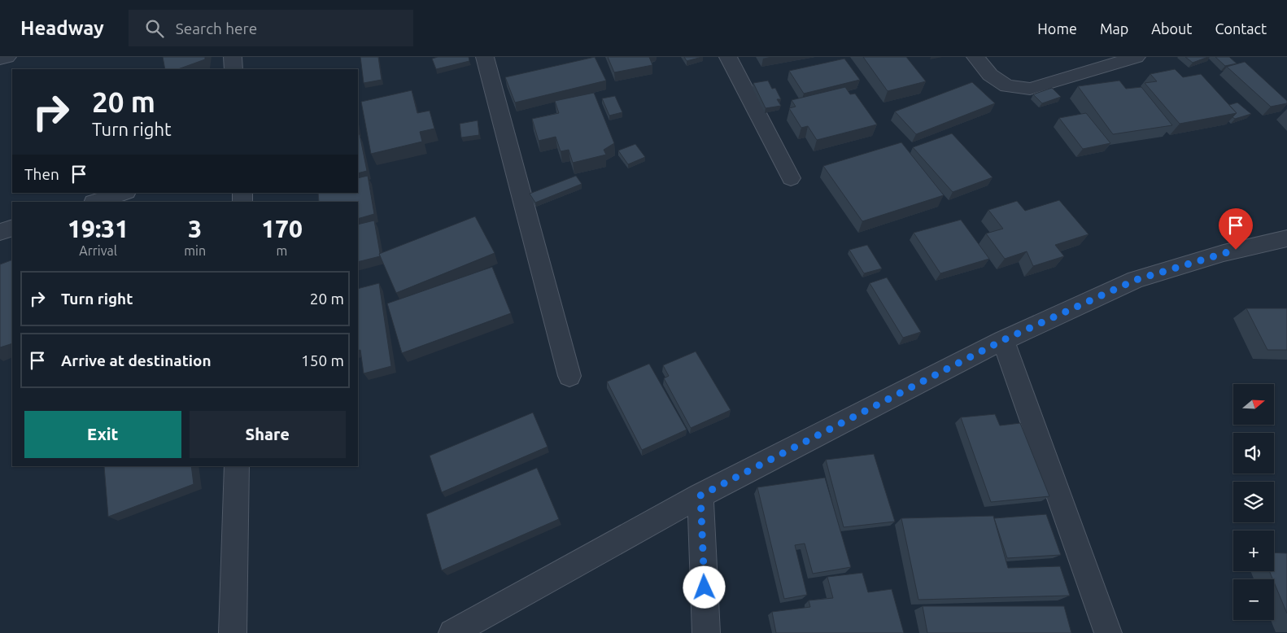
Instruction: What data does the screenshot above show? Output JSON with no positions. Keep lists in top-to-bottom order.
{
  "north": "right",
  "page": {
    "header": "Headway",
    "search": "Search here",
    "nav": [
      "Home",
      "Map",
      "About",
      "Contact"
    ],
    "turn": ["20 m", "Turn right"],
    "then": "Then",
    "eta": [
      "19:31",
      "Arrival",
      "3",
      "min",
      "170",
      "m"
    ],
    "list": [
      {
        "name": "Turn right",
        "value": "20 m"
      },
      {
        "name": "Arrive at destination",
        "value": "150 m"
      }
    ],
    "map_buttons": ["+", "−"],
    "buttons": ["Exit", "Share"]
  }
}
